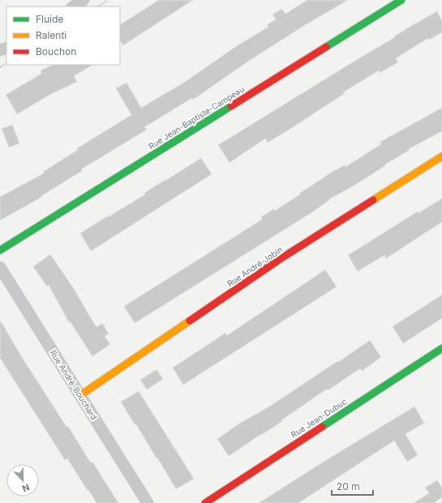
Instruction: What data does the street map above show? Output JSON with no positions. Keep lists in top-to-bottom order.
{
  "streets": {
    "street": [
      "Rue Jean-Baptiste-Campeau",
      "Rue André-Jobin",
      "Rue André-Bouchard",
      "Rue Jean-Dubuc"
    ]
  },
  "crossings": [
    ["Rue André-Jobin", "Rue André-Bouchard"]
  ],
  "legend": ["Fluide", "Ralenti", "Bouchon"],
  "scale_bar": "20 m",
  "north": "bottom"
}
